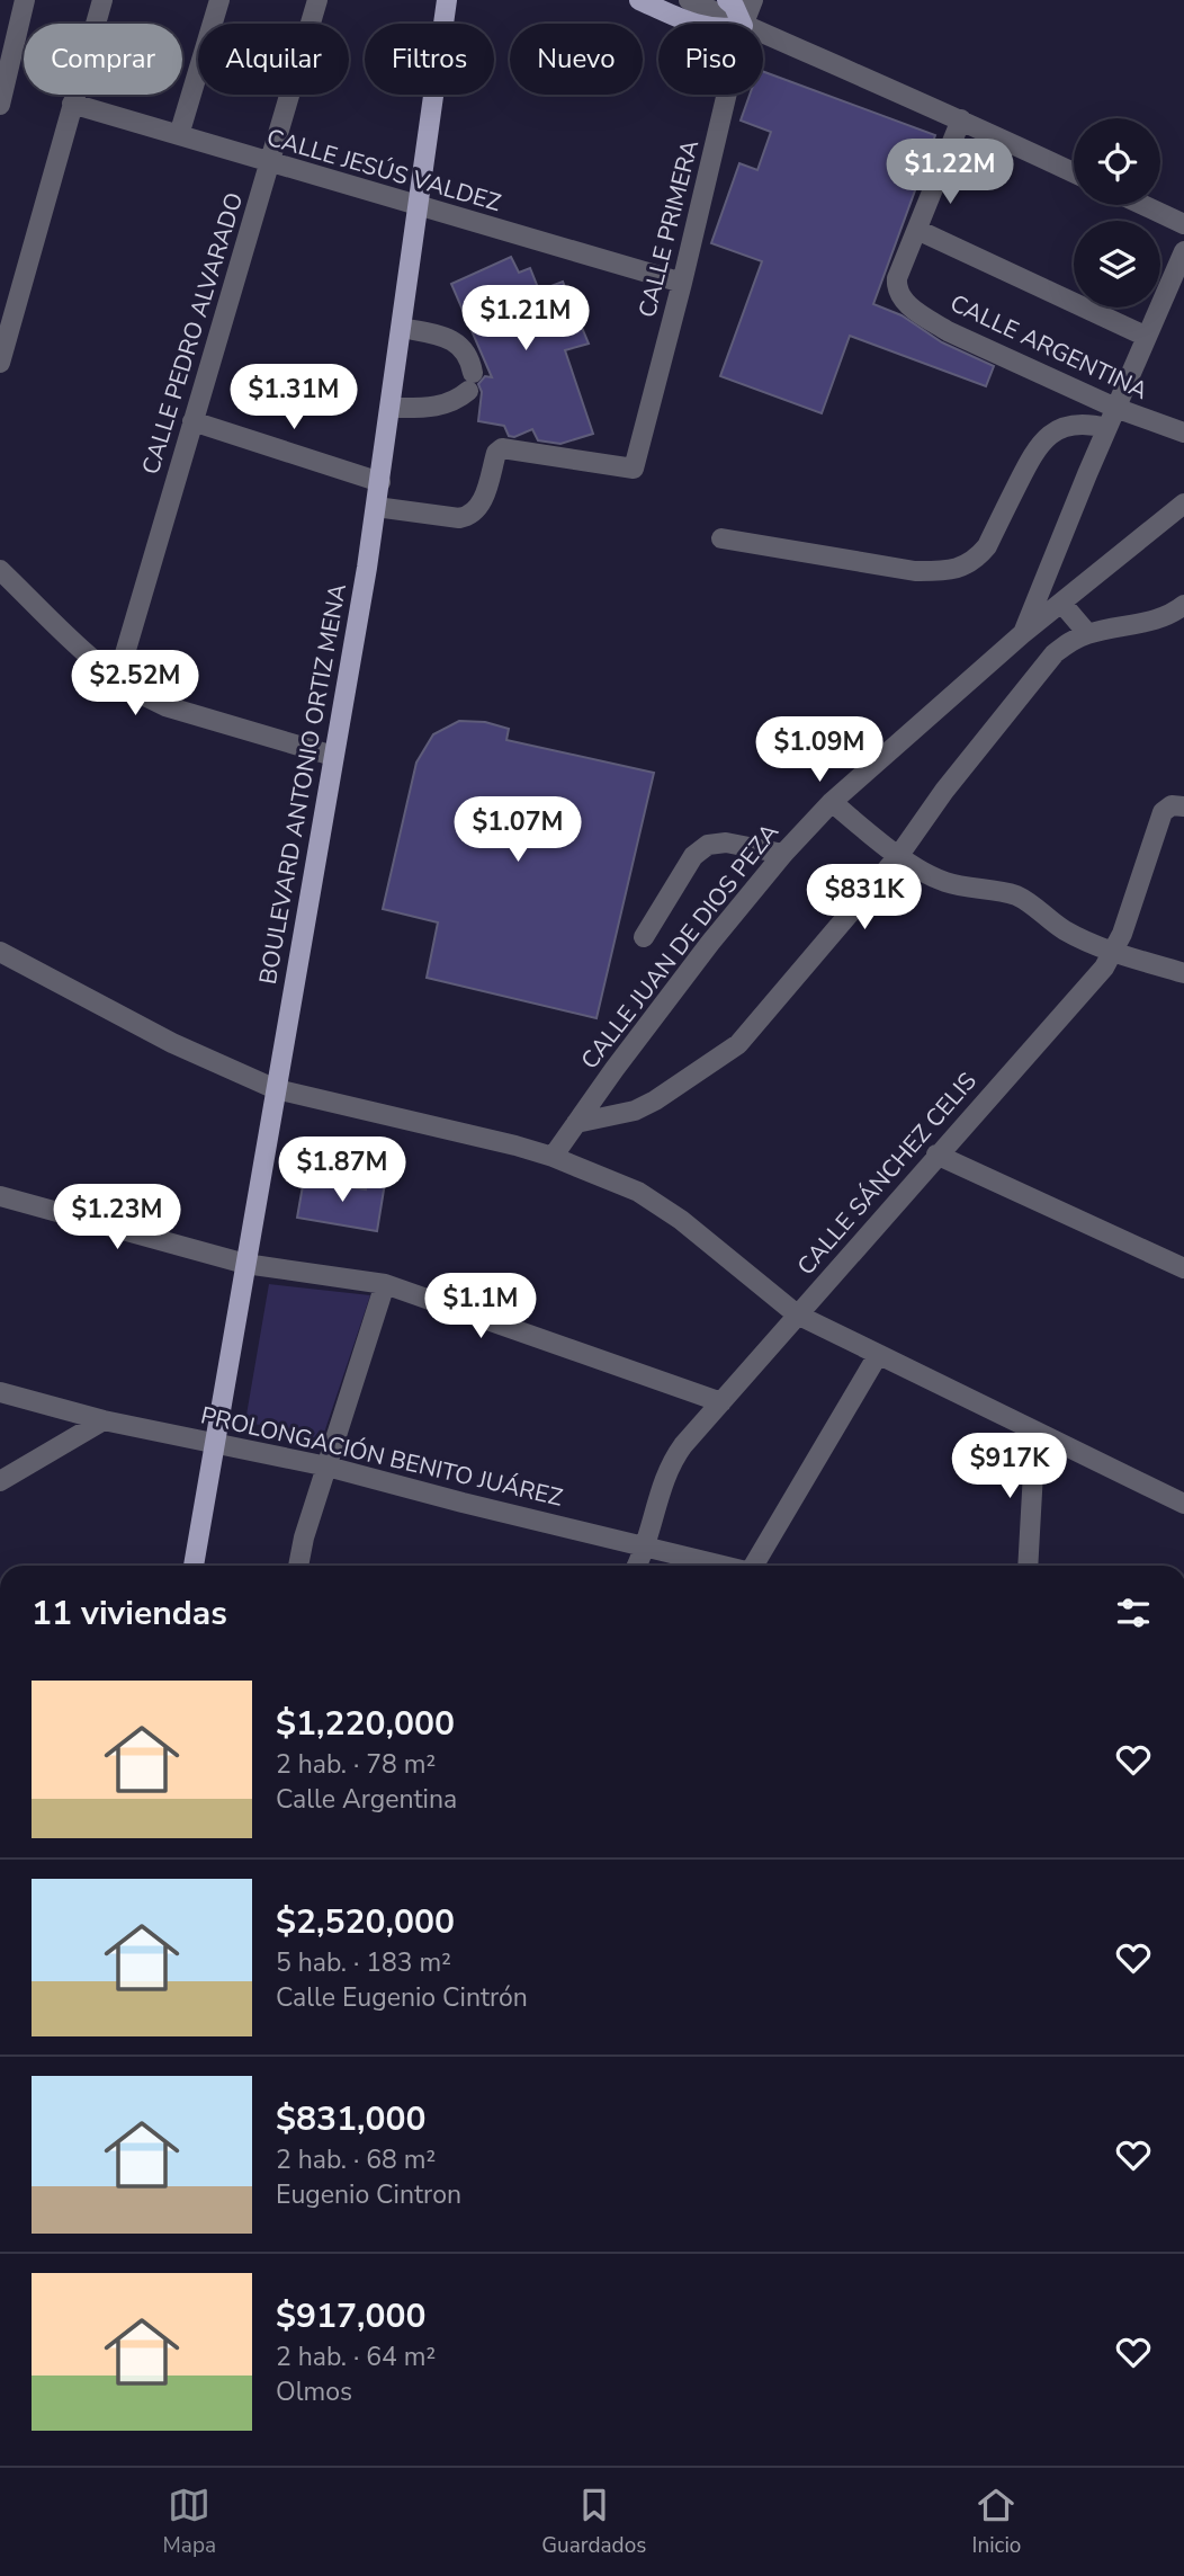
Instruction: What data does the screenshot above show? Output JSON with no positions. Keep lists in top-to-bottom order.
{
  "streets": {
    "main road": ["BOULEVARD ANTONIO ORTIZ MENA"],
    "street": [
      "CALLE JESÚS VALDEZ",
      "CALLE PRIMERA",
      "CALLE PEDRO ALVARADO",
      "CALLE ARGENTINA",
      "CALLE JUAN DE DIOS PEZA",
      "CALLE SÁNCHEZ CELIS",
      "PROLONGACIÓN BENITO JUÁREZ"
    ]
  },
  "crossings": [
    ["CALLE JESÚS VALDEZ", "CALLE PRIMERA"],
    ["CALLE JESÚS VALDEZ", "CALLE PEDRO ALVARADO"],
    ["CALLE JESÚS VALDEZ", "BOULEVARD ANTONIO ORTIZ MENA"],
    ["CALLE PRIMERA", "BOULEVARD ANTONIO ORTIZ MENA"],
    ["BOULEVARD ANTONIO ORTIZ MENA", "PROLONGACIÓN BENITO JUÁREZ"],
    ["CALLE SÁNCHEZ CELIS", "PROLONGACIÓN BENITO JUÁREZ"]
  ],
  "page": {
    "chip": [
      "Comprar",
      "Alquilar",
      "Filtros",
      "Nuevo",
      "Piso"
    ],
    "price": [
      "$1.22M",
      "$1.21M",
      "$1.31M",
      "$2.52M",
      "$1.09M",
      "$1.07M",
      "$831K",
      "$1.87M",
      "$1.23M",
      "$1.1M",
      "$917K"
    ],
    "heading": "11 viviendas",
    "list": [
      {
        "name": "$1,220,000",
        "note": "2 hab. · 78 m² · Calle Argentina"
      },
      {
        "name": "$2,520,000",
        "note": "5 hab. · 183 m² · Calle Eugenio Cintrón"
      },
      {
        "name": "$831,000",
        "note": "2 hab. · 68 m² · Eugenio Cintron"
      },
      {
        "name": "$917,000",
        "note": "2 hab. · 64 m² · Olmos"
      }
    ],
    "tabs": ["Mapa", "Guardados", "Inicio"]
  }
}
